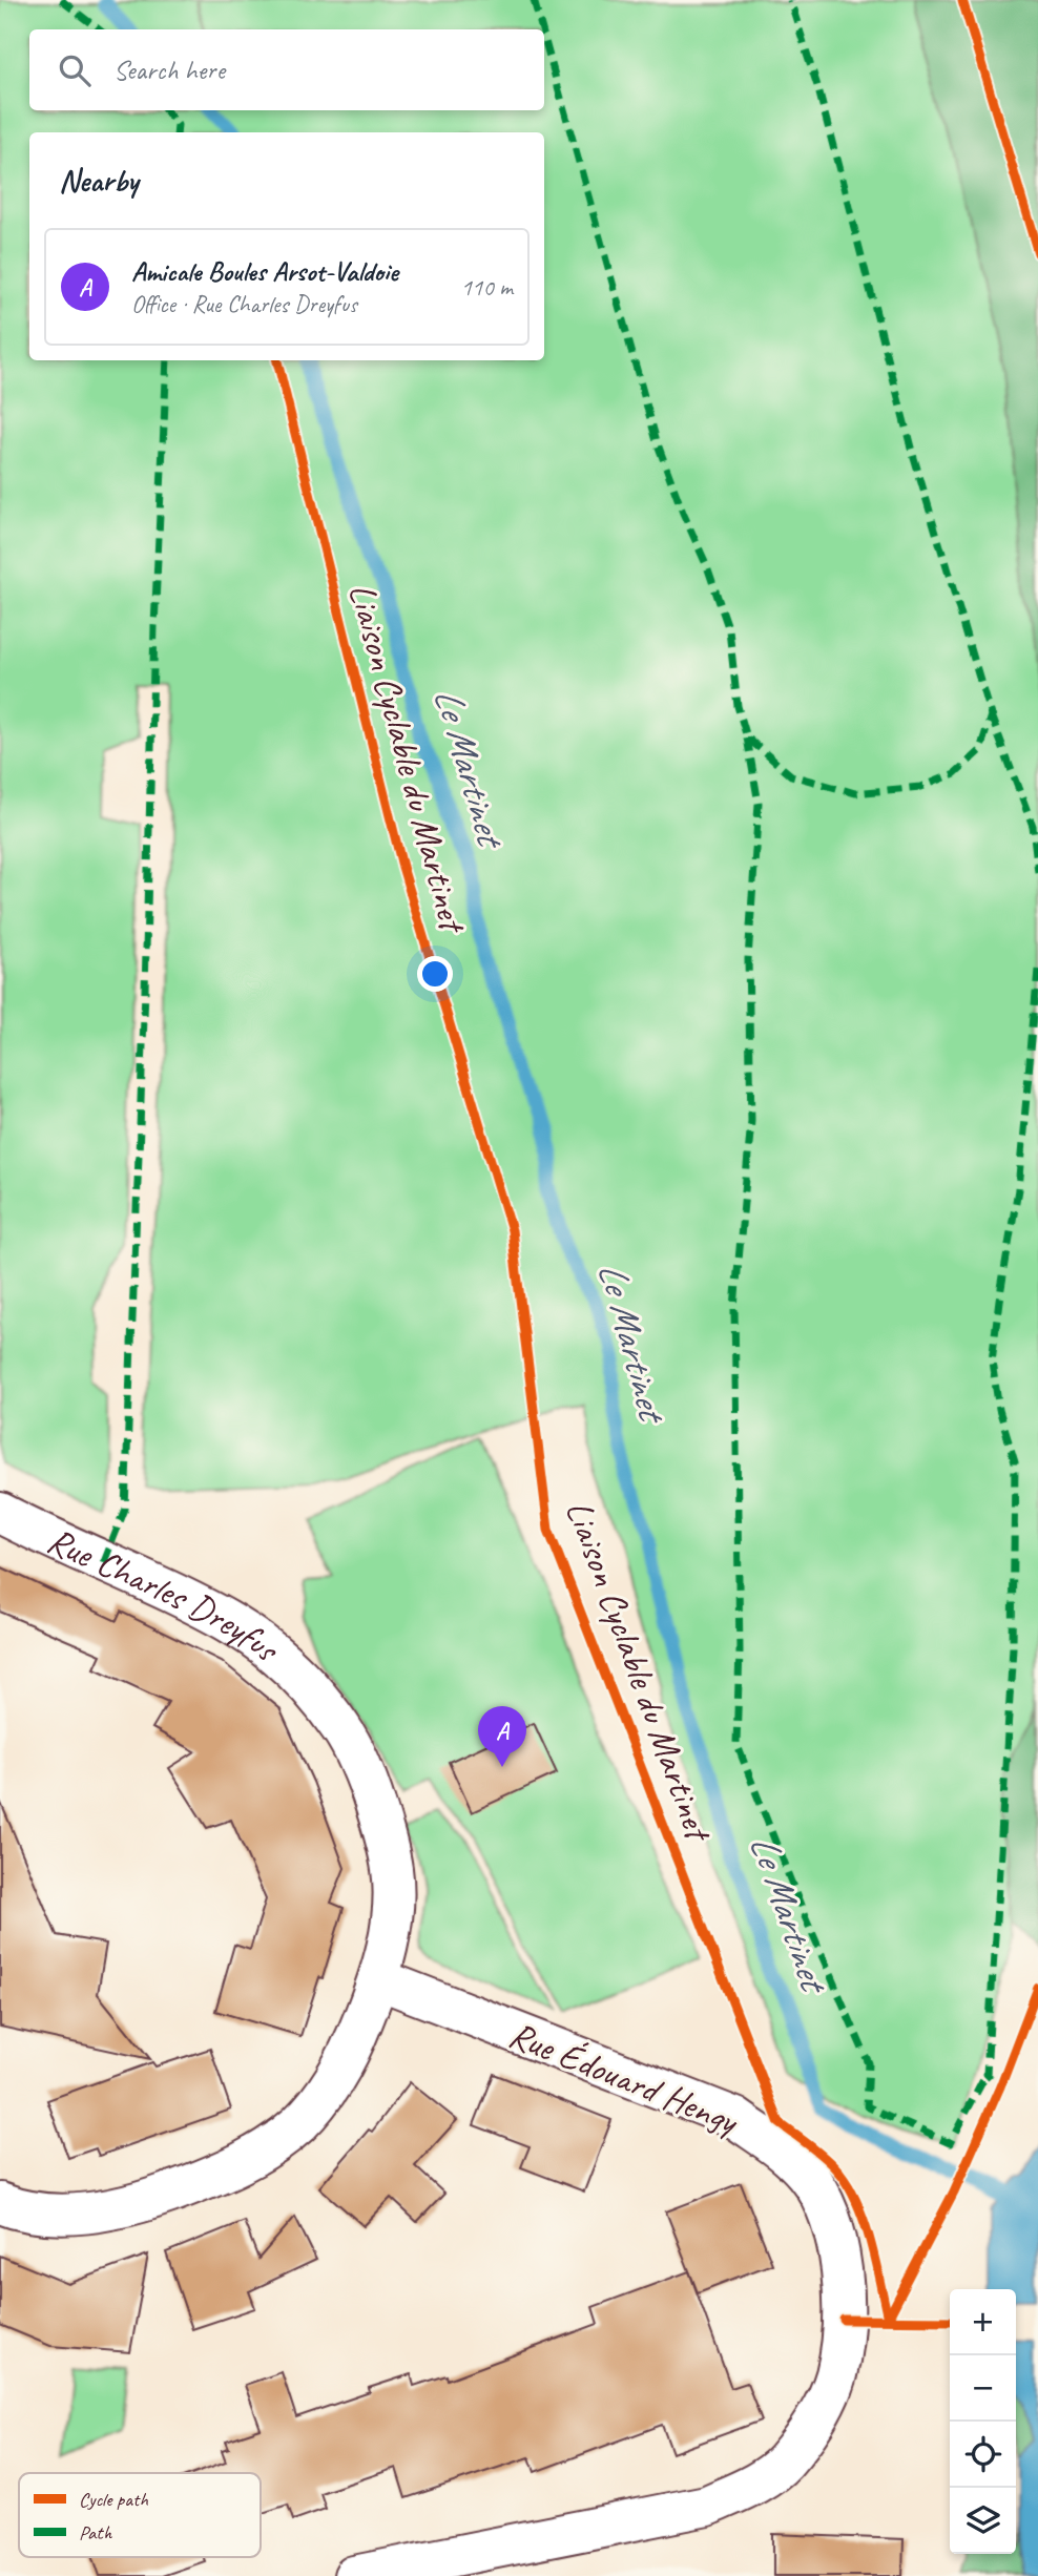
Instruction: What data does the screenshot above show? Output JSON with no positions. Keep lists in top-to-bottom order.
{
  "streets": {
    "street": ["Rue Charles Dreyfus", "Rue Édouard Hengy"],
    "cycle path": ["Liaison Cyclable du Martinet"]
  },
  "crossings": [
    ["Rue Charles Dreyfus", "Rue Édouard Hengy"]
  ],
  "water": ["Le Martinet"],
  "legend": ["Cycle path", "Path"],
  "page": {
    "search": "Search here",
    "heading": "Nearby",
    "list": [
      {
        "mark": "A",
        "name": "Amicale Boules Arsot-Valdoie",
        "note": "Office · Rue Charles Dreyfus",
        "value": "110 m"
      }
    ],
    "pins": "A",
    "map_buttons": ["+", "−"]
  }
}
